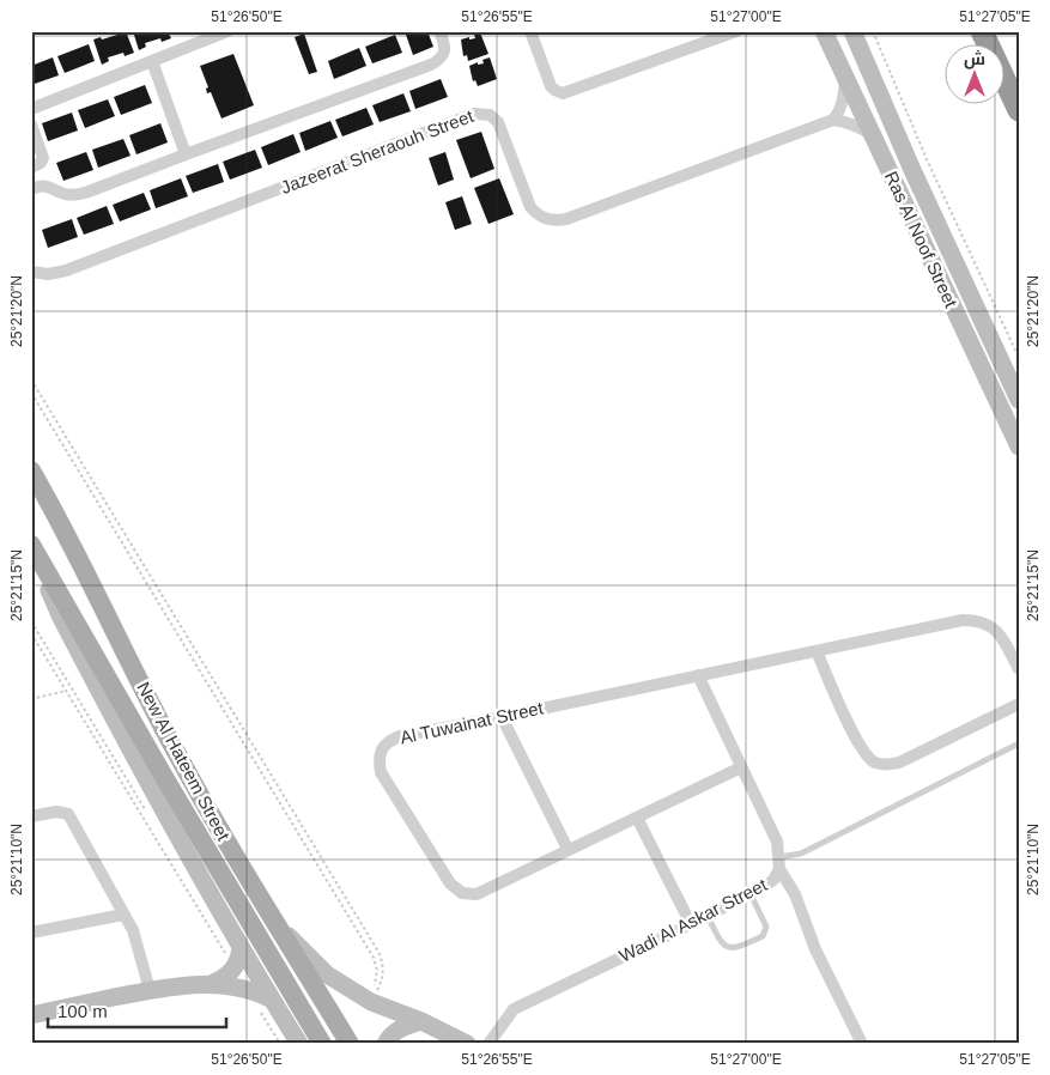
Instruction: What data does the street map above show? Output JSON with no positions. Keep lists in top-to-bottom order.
{
  "streets": {
    "main road": ["New Al Hateem Street"],
    "street": [
      "Jazeerat Sheraouh Street",
      "Ras Al Noof Street",
      "Al Tuwainat Street",
      "Wadi Al Askar Street"
    ]
  },
  "crossings": [
    ["Al Tuwainat Street", "Wadi Al Askar Street"]
  ],
  "scale_bar": "100 m",
  "north": "top",
  "coordinates": [
    "51°26'50\"E",
    "51°26'55\"E",
    "51°27'00\"E",
    "51°27'05\"E",
    "25°21'20\"N",
    "25°21'15\"N",
    "25°21'10\"N"
  ]
}
